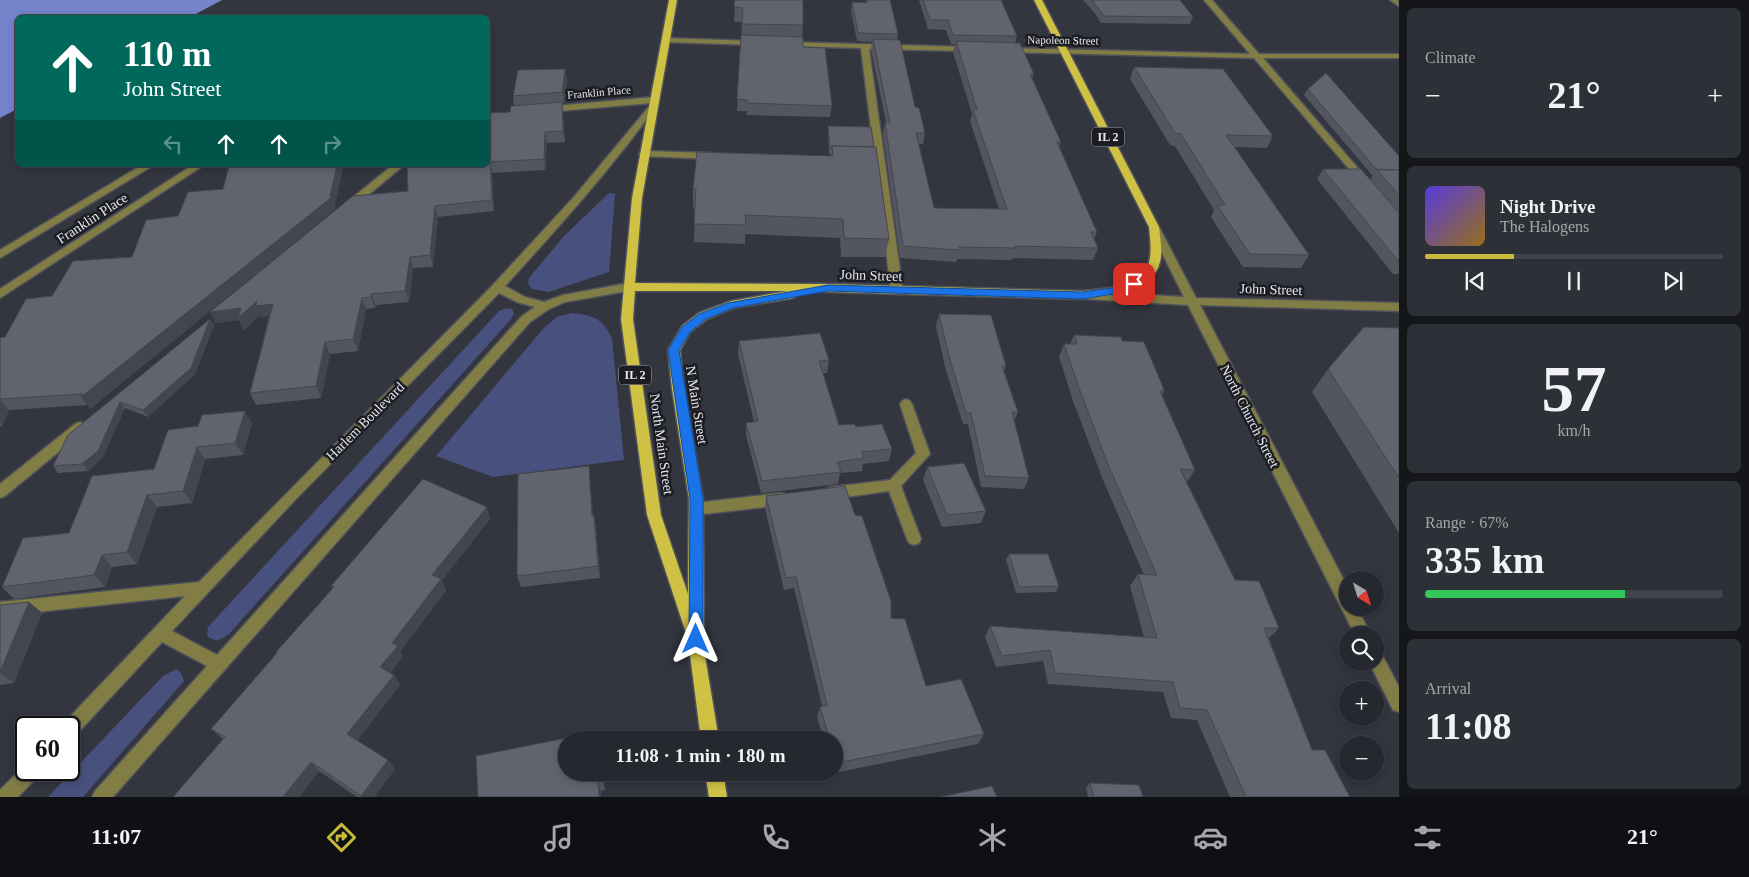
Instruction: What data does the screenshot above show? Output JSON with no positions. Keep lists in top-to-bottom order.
{
  "streets": {
    "main road": [
      "IL 2",
      "John Street",
      "N Main Street",
      "North Church Street",
      "North Main Street"
    ],
    "street": ["Napoleon Street", "Franklin Place", "Harlem Boulevard"]
  },
  "crossings": [
    ["Napoleon Street", "North Church Street"],
    ["Franklin Place", "Harlem Boulevard"],
    ["Franklin Place", "North Main Street"],
    ["John Street", "N Main Street"],
    ["John Street", "North Church Street"],
    ["John Street", "North Main Street"],
    ["N Main Street", "North Main Street"],
    ["Harlem Boulevard", "North Main Street"]
  ],
  "north": "bottom right",
  "page": {
    "tile": [
      "Climate",
      ["57", "km/h"],
      ["Range · 67%", "335 km"],
      ["Arrival", "11:08"]
    ],
    "turn": ["110 m", "John Street"],
    "heat": ["−", "21°", "+"],
    "song": ["Night Drive", "The Halogens"],
    "map_buttons": ["+", "−"],
    "limit": "60",
    "trip": "11:08 · 1 min · 180 m",
    "tabs": ["11:07", "21°"]
  }
}
